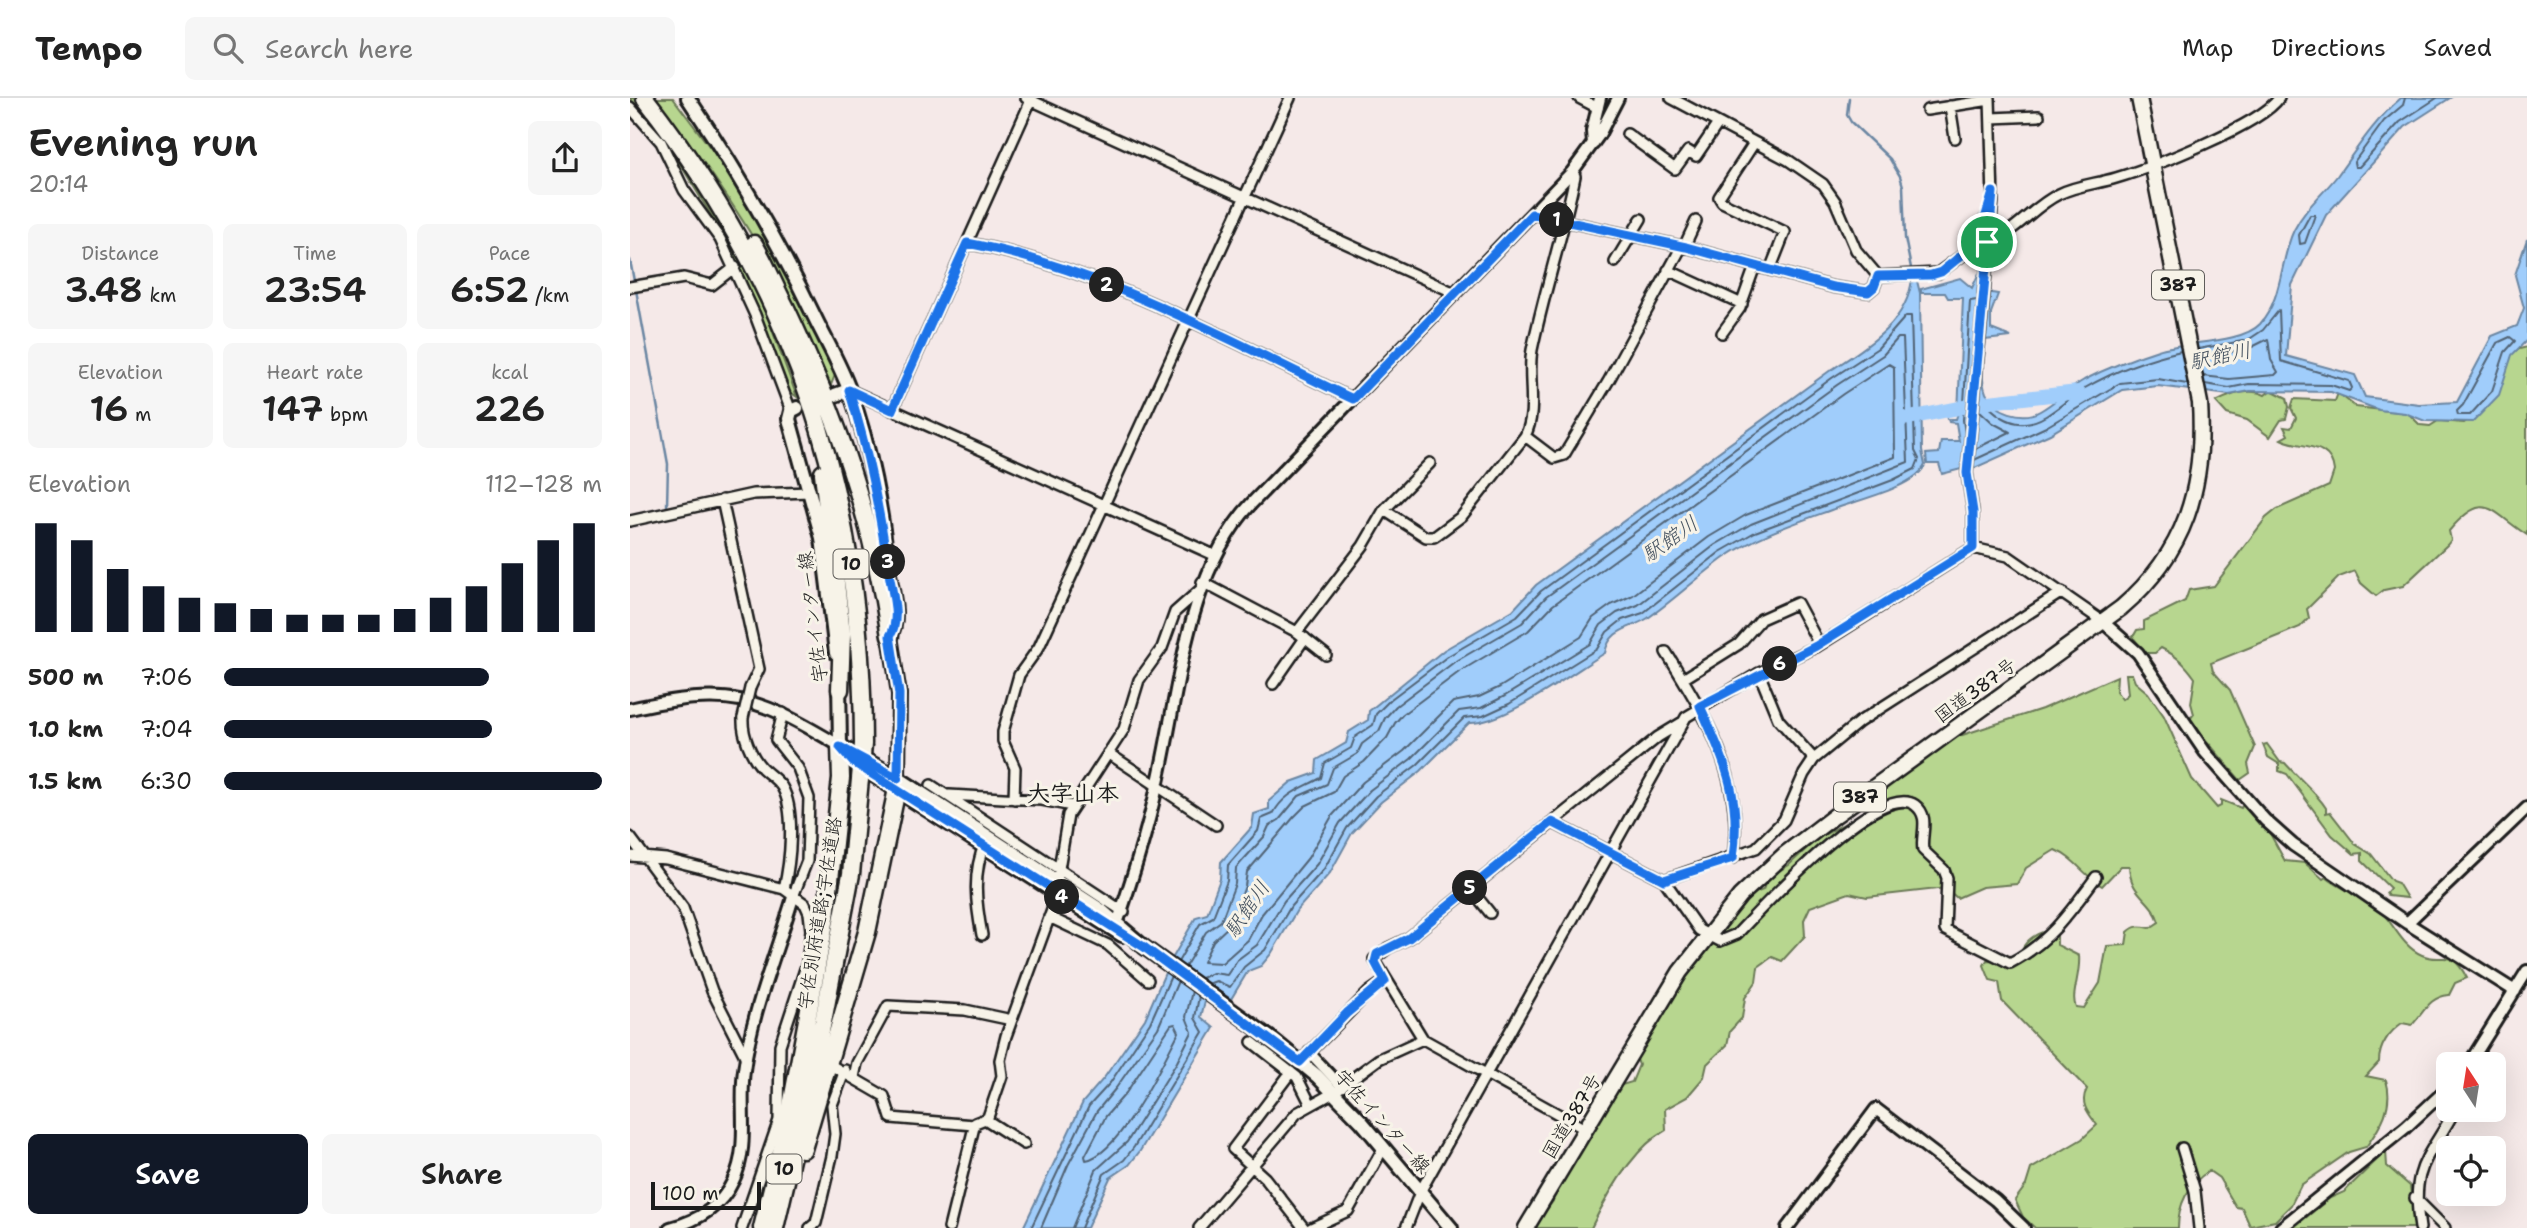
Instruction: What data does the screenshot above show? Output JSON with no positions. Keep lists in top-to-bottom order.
{
  "streets": {
    "highway": [
      "387",
      "10",
      "国道387号",
      "宇佐別府道路;宇佐道路"
    ],
    "main road": ["宇佐インター線"]
  },
  "districts": ["大字山本"],
  "water": ["駅館川"],
  "scale_bar": "100 m",
  "north": "top",
  "page": {
    "header": "Tempo",
    "search": "Search here",
    "nav": ["Map", "Directions", "Saved"],
    "heading": ["Evening run", "20:14"],
    "pins": [
      "1",
      "2",
      "3",
      "6",
      "5",
      "4"
    ],
    "stats": [
      ["Distance", "3.48 km"],
      ["Time", "23:54"],
      ["Pace", "6:52 /km"],
      ["Elevation", "16 m"],
      ["Heart rate", "147 bpm"],
      ["kcal", "226"]
    ],
    "chart": ["Elevation", "112–128 m"],
    "list": [
      {
        "name": "500 m",
        "note": "7:06"
      },
      {
        "name": "1.0 km",
        "note": "7:04"
      },
      {
        "name": "1.5 km",
        "note": "6:30"
      }
    ],
    "buttons": ["Save", "Share"],
    "scale": "100 m"
  }
}
